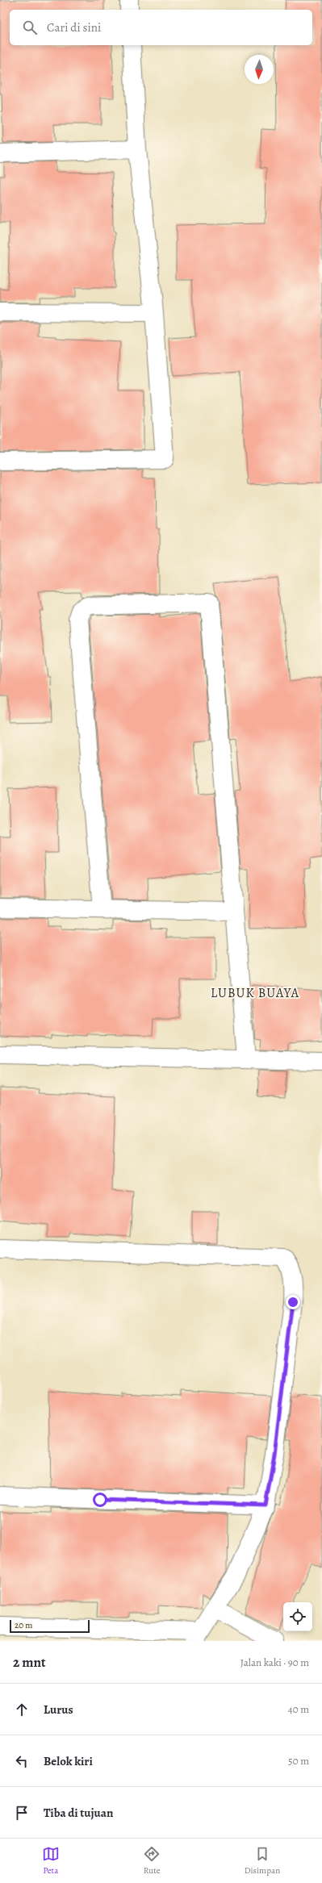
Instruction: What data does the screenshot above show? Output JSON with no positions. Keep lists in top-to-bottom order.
{
  "districts": ["LUBUK BUAYA"],
  "scale_bar": "20 m",
  "north": "bottom",
  "page": {
    "search": "Cari di sini",
    "scale": "20 m",
    "heading": ["2 mnt", "Jalan kaki · 90 m"],
    "list": [
      ["Lurus", "40 m"],
      ["Belok kiri", "50 m"],
      "Tiba di tujuan"
    ],
    "nav": ["Peta", "Rute", "Disimpan"]
  }
}
